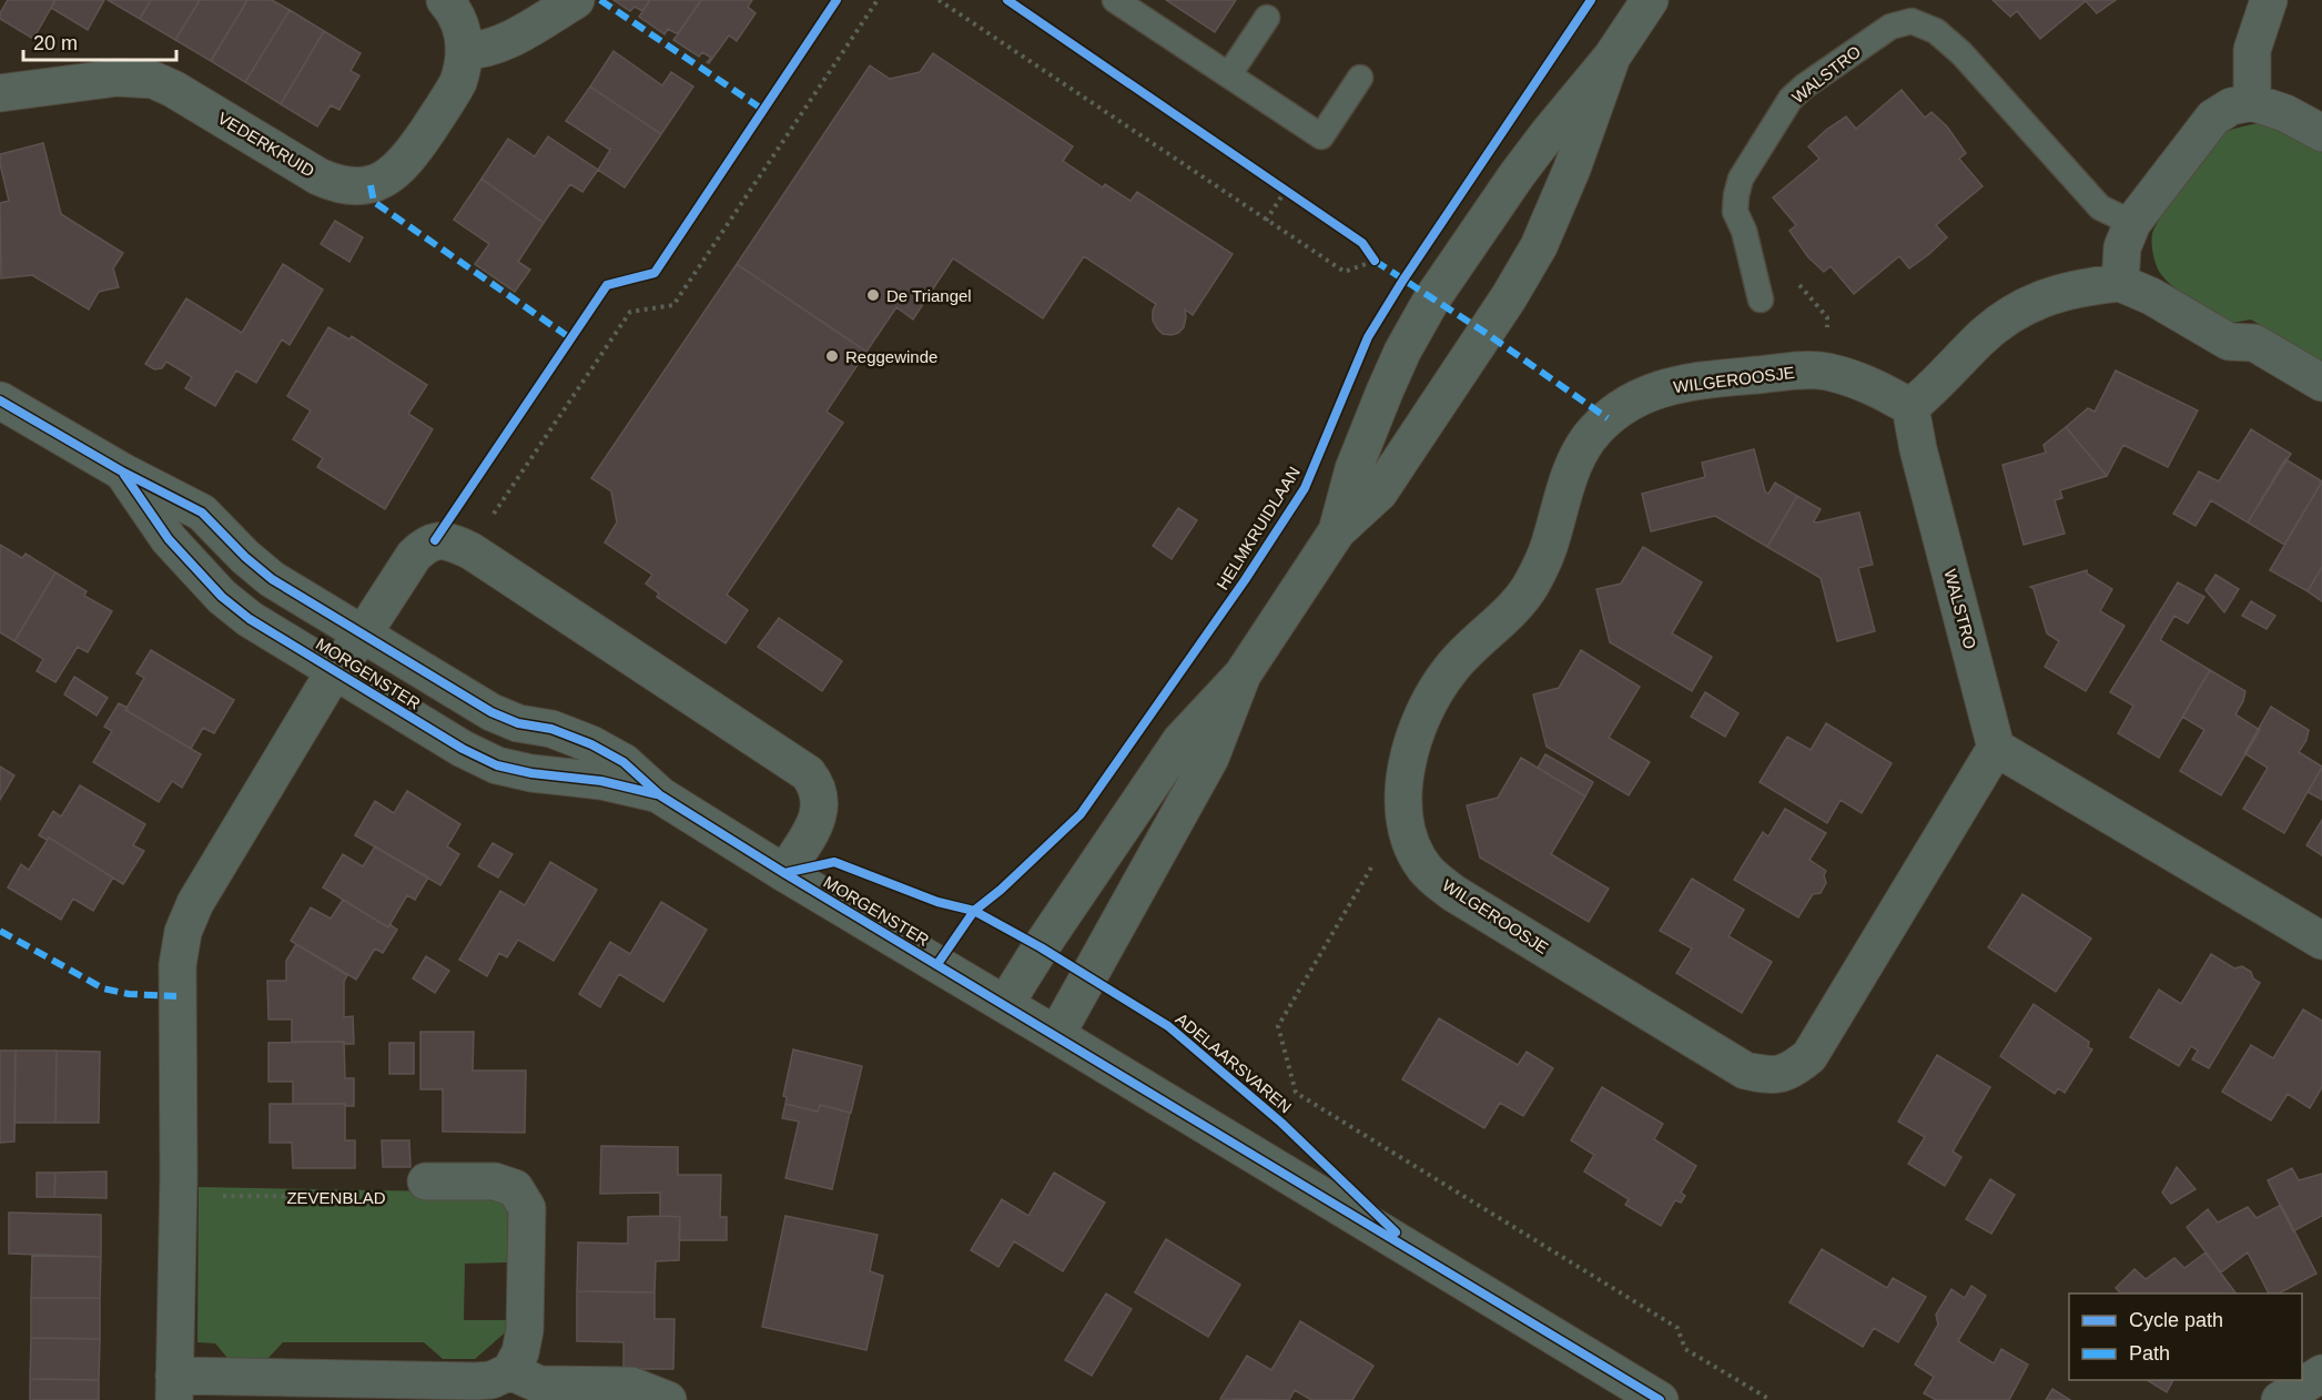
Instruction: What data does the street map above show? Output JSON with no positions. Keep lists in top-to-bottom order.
{
  "streets": {
    "street": [
      "WALSTRO",
      "VEDERKRUID",
      "WILGEROOSJE",
      "MORGENSTER"
    ],
    "path": ["ZEVENBLAD"],
    "cycle path": ["HELMKRUIDLAAN", "ADELAARSVAREN"]
  },
  "crossings": [
    ["WALSTRO", "WILGEROOSJE"]
  ],
  "places": ["De Triangel", "Reggewinde"],
  "legend": ["Cycle path", "Path"],
  "scale_bar": "20 m"
}
